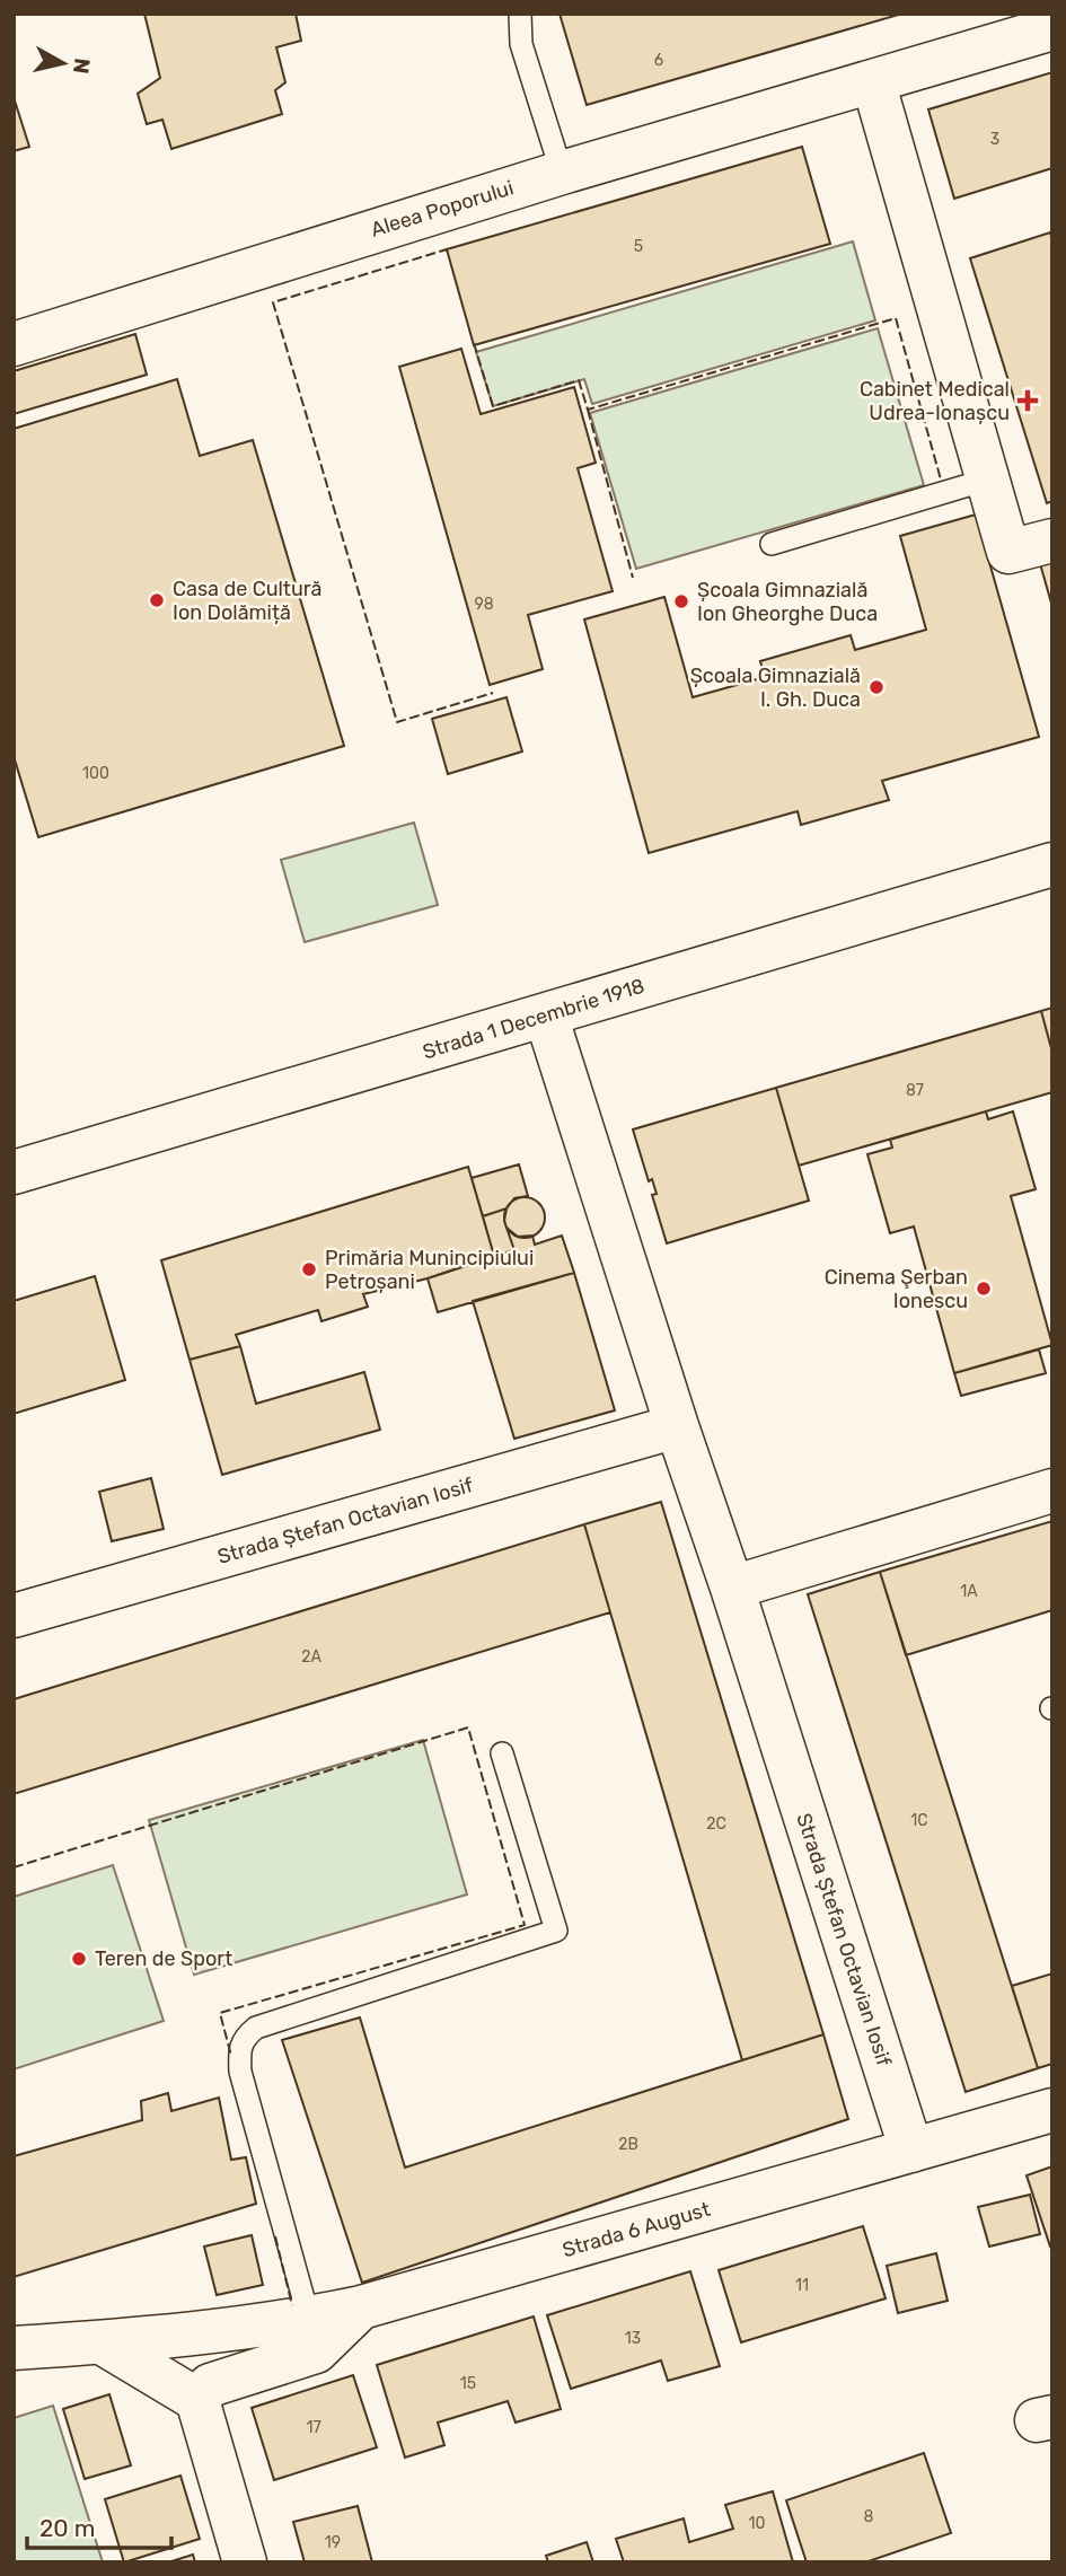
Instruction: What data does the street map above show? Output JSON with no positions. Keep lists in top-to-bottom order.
{
  "streets": {
    "street": [
      "Aleea Poporului",
      "Strada 1 Decembrie 1918",
      "Strada Ștefan Octavian Iosif",
      "Strada 6 August"
    ]
  },
  "crossings": [
    ["Strada 1 Decembrie 1918", "Strada Ștefan Octavian Iosif"],
    ["Strada Ștefan Octavian Iosif", "Strada 6 August"]
  ],
  "places": {
    "health": ["Cabinet Medical Udrea-Ionașcu"],
    "other": [
      "Casa de Cultură Ion Dolămiță",
      "Școala Gimnazială Ion Gheorghe Duca",
      "Școala Gimnazială I. Gh. Duca",
      "Primăria Munincipiului Petroșani",
      "Cinema Şerban Ionescu",
      "Teren de Sport"
    ]
  },
  "house_numbers": [
    "6",
    "3",
    "5",
    "98",
    "100",
    "87",
    "1A",
    "2A",
    "1C",
    "2C",
    "2B",
    "11",
    "13",
    "15",
    "17",
    "8",
    "10",
    "19"
  ],
  "scale_bar": "20 m",
  "north": "right"
}
